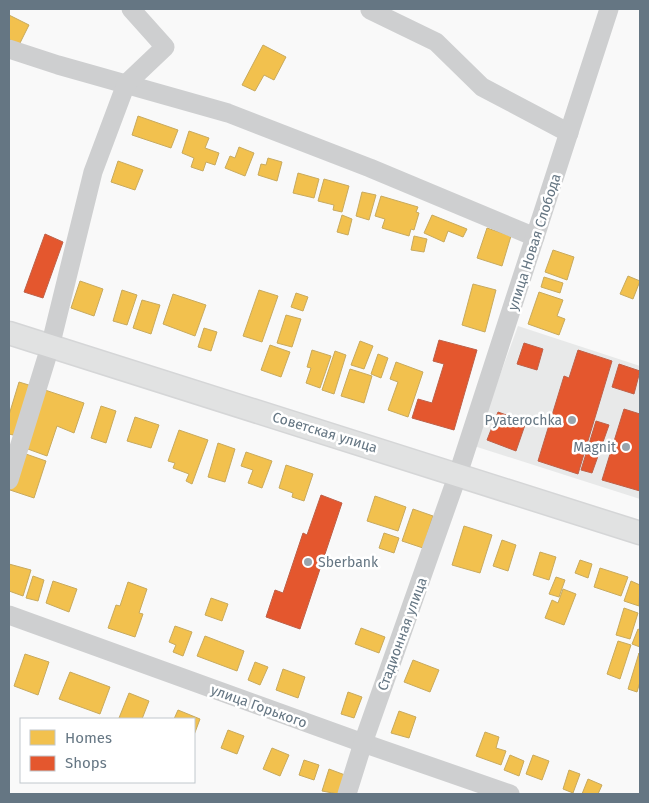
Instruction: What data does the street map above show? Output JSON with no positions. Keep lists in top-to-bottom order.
{
  "streets": {
    "main road": ["Советская улица"],
    "street": ["улица Новая Слобода", "Стадионная улица", "улица Горького"]
  },
  "crossings": [
    ["улица Новая Слобода", "Советская улица"],
    ["улица Новая Слобода", "Стадионная улица"],
    ["Советская улица", "Стадионная улица"],
    ["Стадионная улица", "улица Горького"]
  ],
  "places": ["Pyaterochka", "Magnit", "Sberbank"],
  "legend": ["Homes", "Shops"]
}
